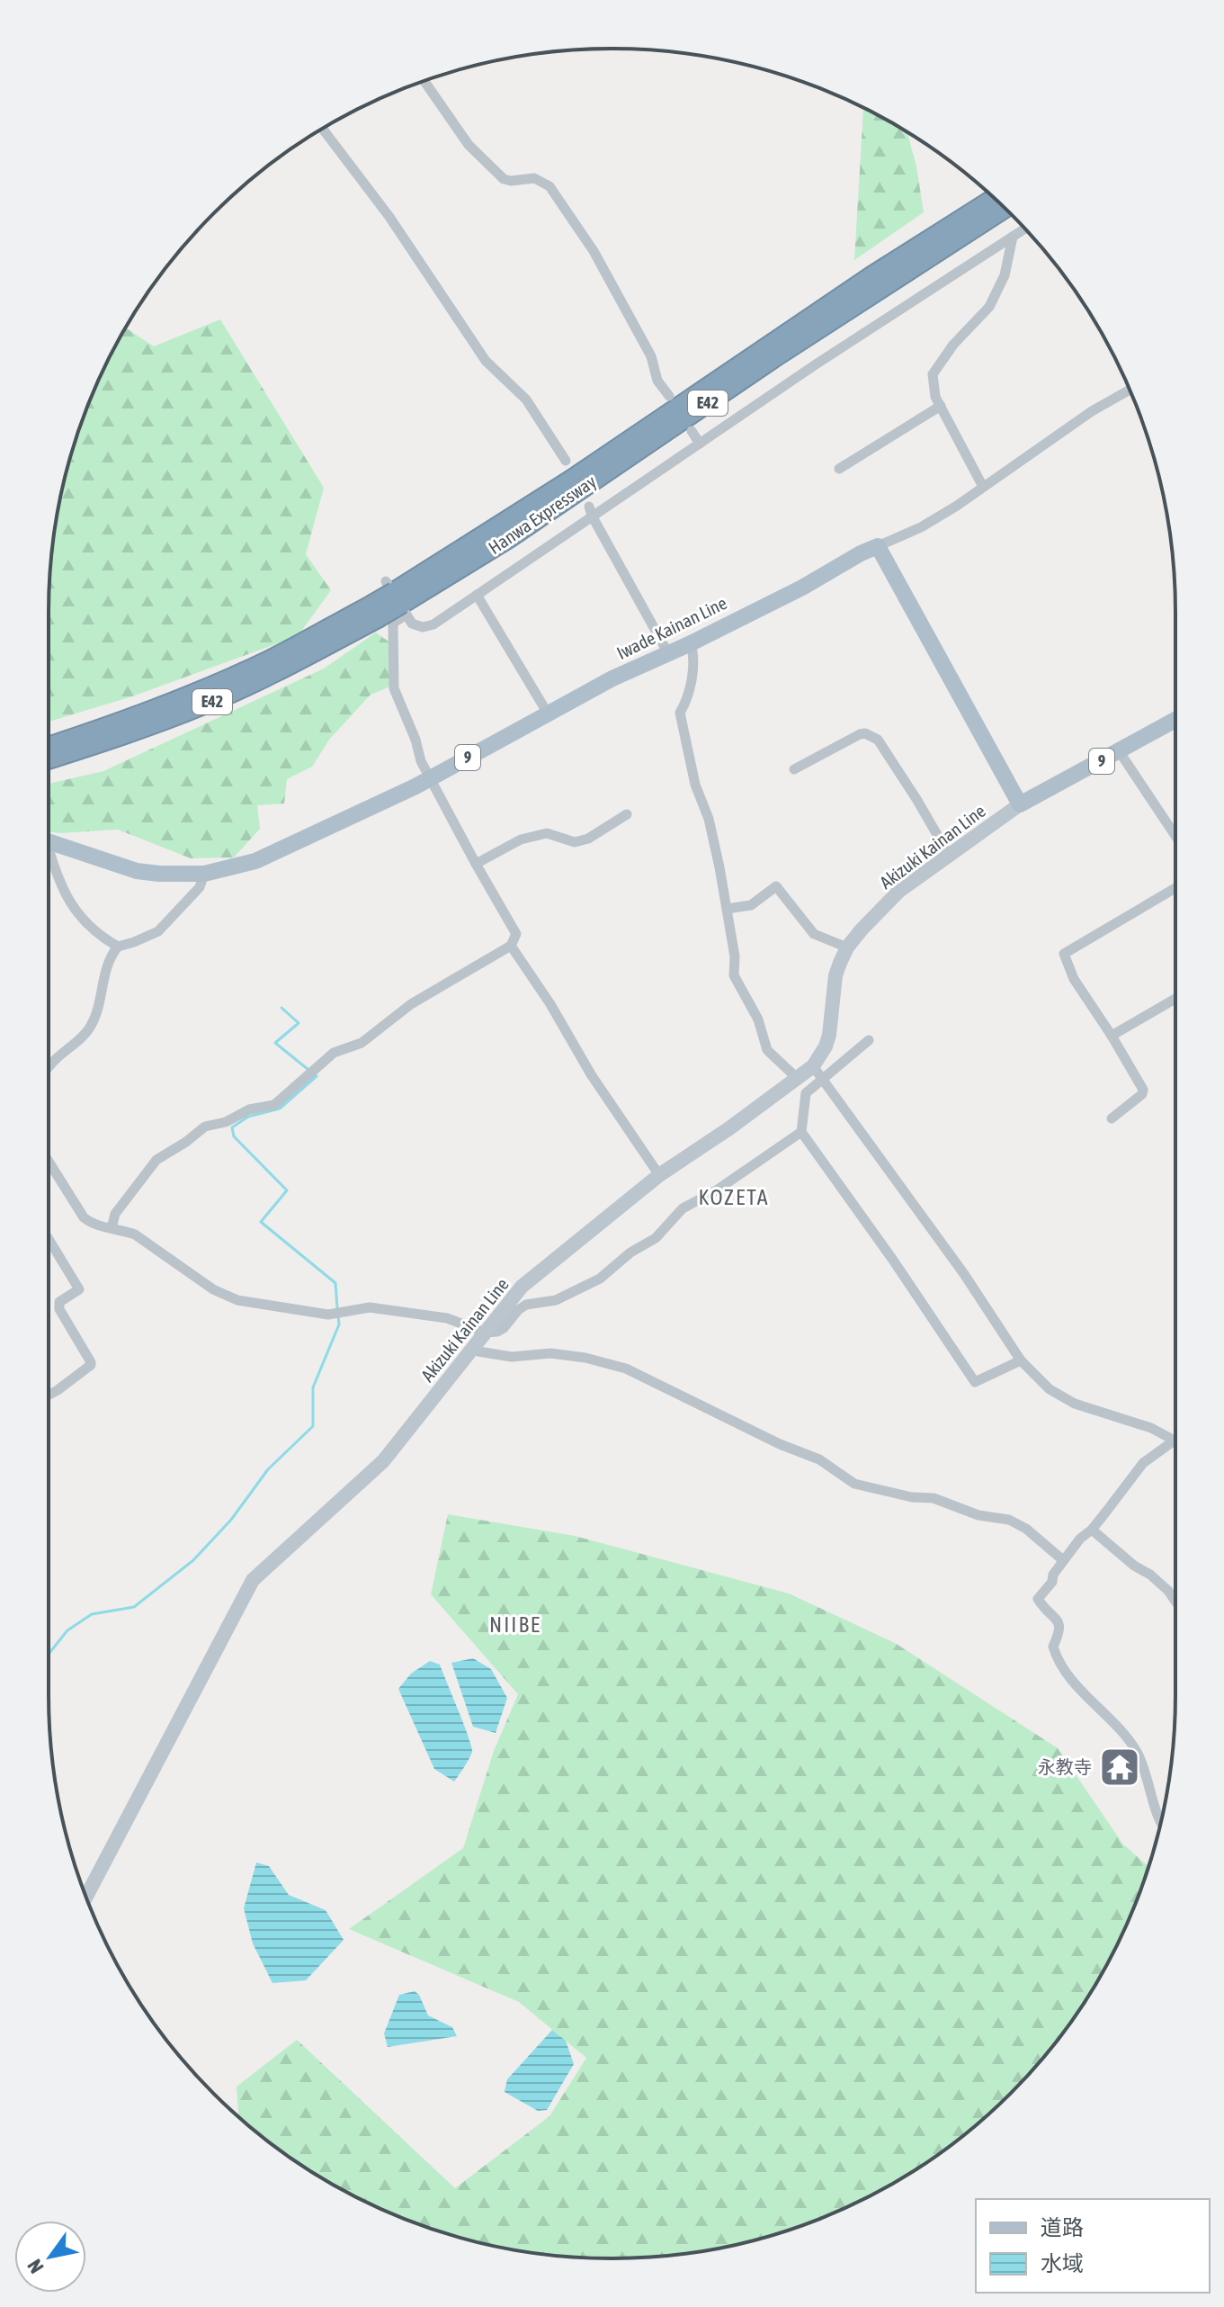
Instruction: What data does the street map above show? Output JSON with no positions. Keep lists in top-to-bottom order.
{
  "streets": {
    "highway": ["E42", "Hanwa Expressway"],
    "main road": ["Iwade Kainan Line", "9", "Akizuki Kainan Line"]
  },
  "crossings": [
    ["9", "Akizuki Kainan Line"]
  ],
  "districts": ["KOZETA", "NIIBE"],
  "places": {
    "temple": ["永教寺"]
  },
  "legend": ["道路", "水域"],
  "north": "bottom left"
}
